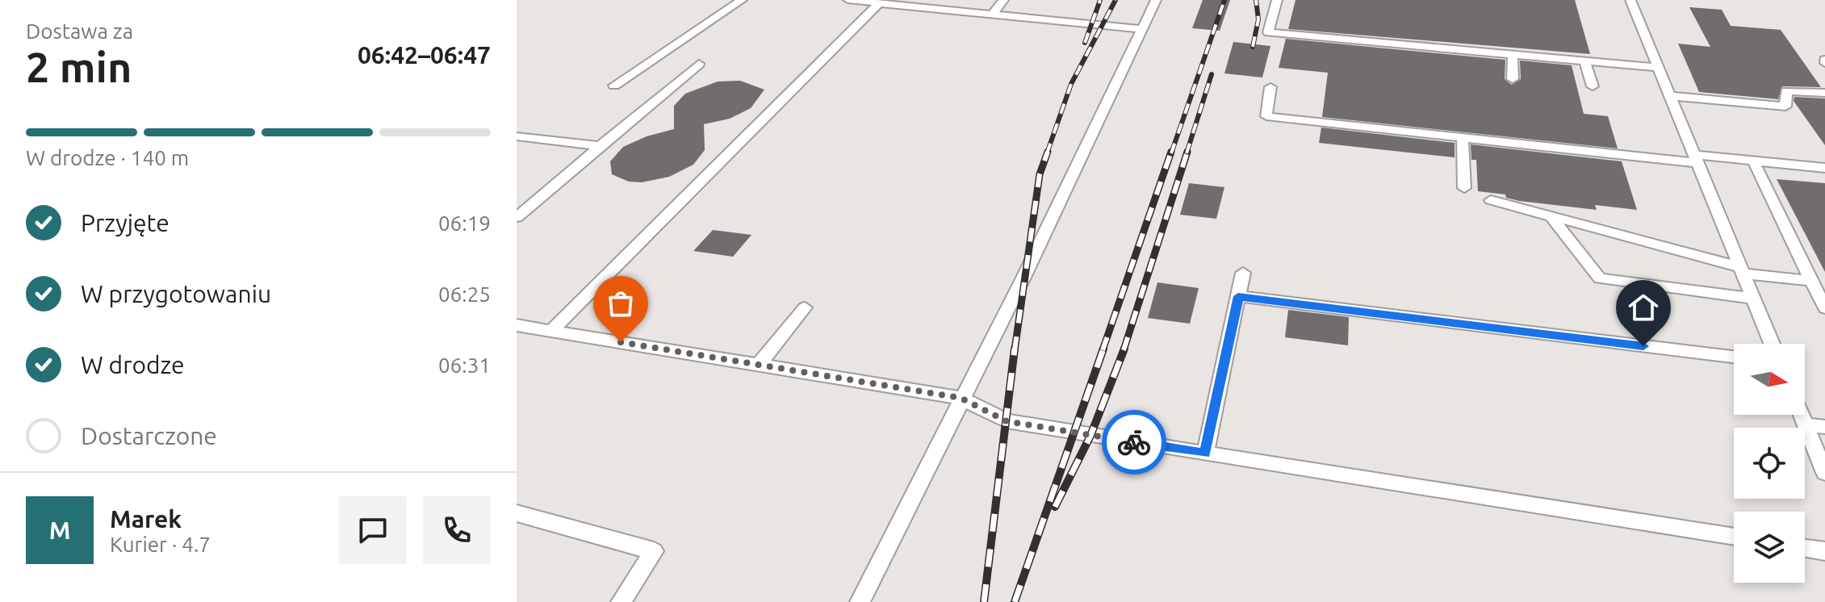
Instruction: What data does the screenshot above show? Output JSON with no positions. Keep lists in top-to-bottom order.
{
  "north": "right",
  "page": {
    "heading": ["2 min", "Dostawa za", "06:42–06:47"],
    "panel": ["Marek", "Kurier · 4.7"],
    "bar": "W drodze · 140 m",
    "list": [
      ["Przyjęte", "06:19"],
      ["W przygotowaniu", "06:25"],
      ["W drodze", "06:31"],
      "Dostarczone"
    ],
    "round": "M"
  }
}
